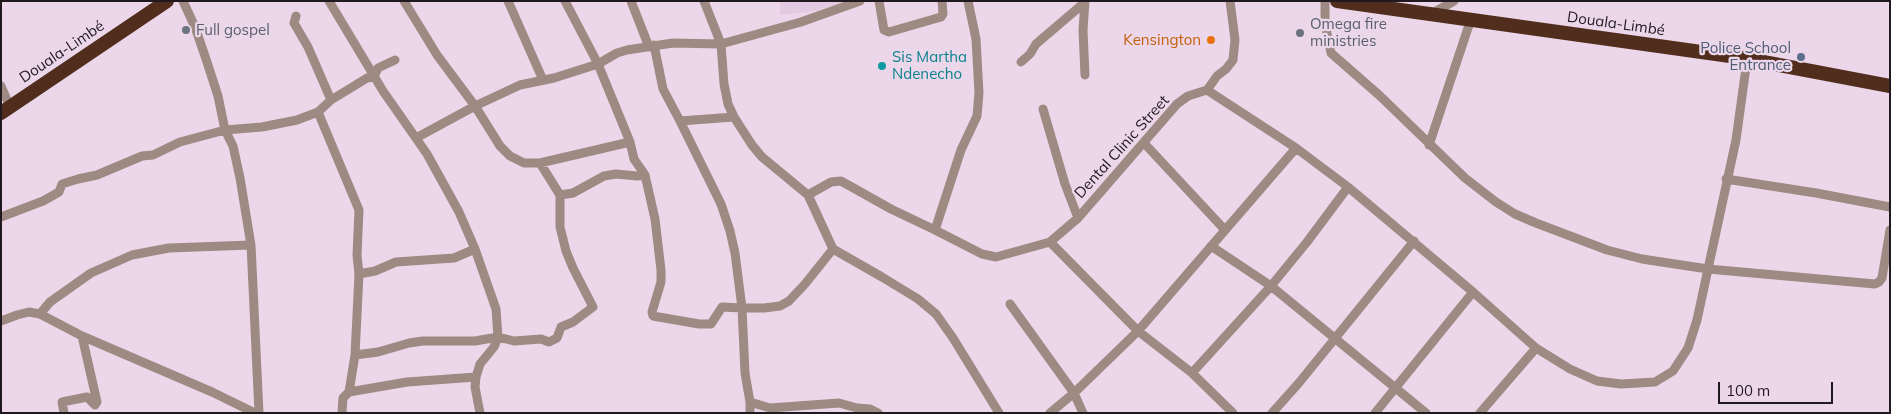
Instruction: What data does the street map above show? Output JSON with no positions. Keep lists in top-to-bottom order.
{
  "streets": {
    "highway": ["Douala-Limbé"],
    "street": ["Dental Clinic Street"]
  },
  "places": [
    "Full gospel",
    "Omega fire ministries",
    "Kensington",
    "Police School Entrance",
    "Sis Martha Ndenecho"
  ],
  "scale_bar": "100 m"
}
